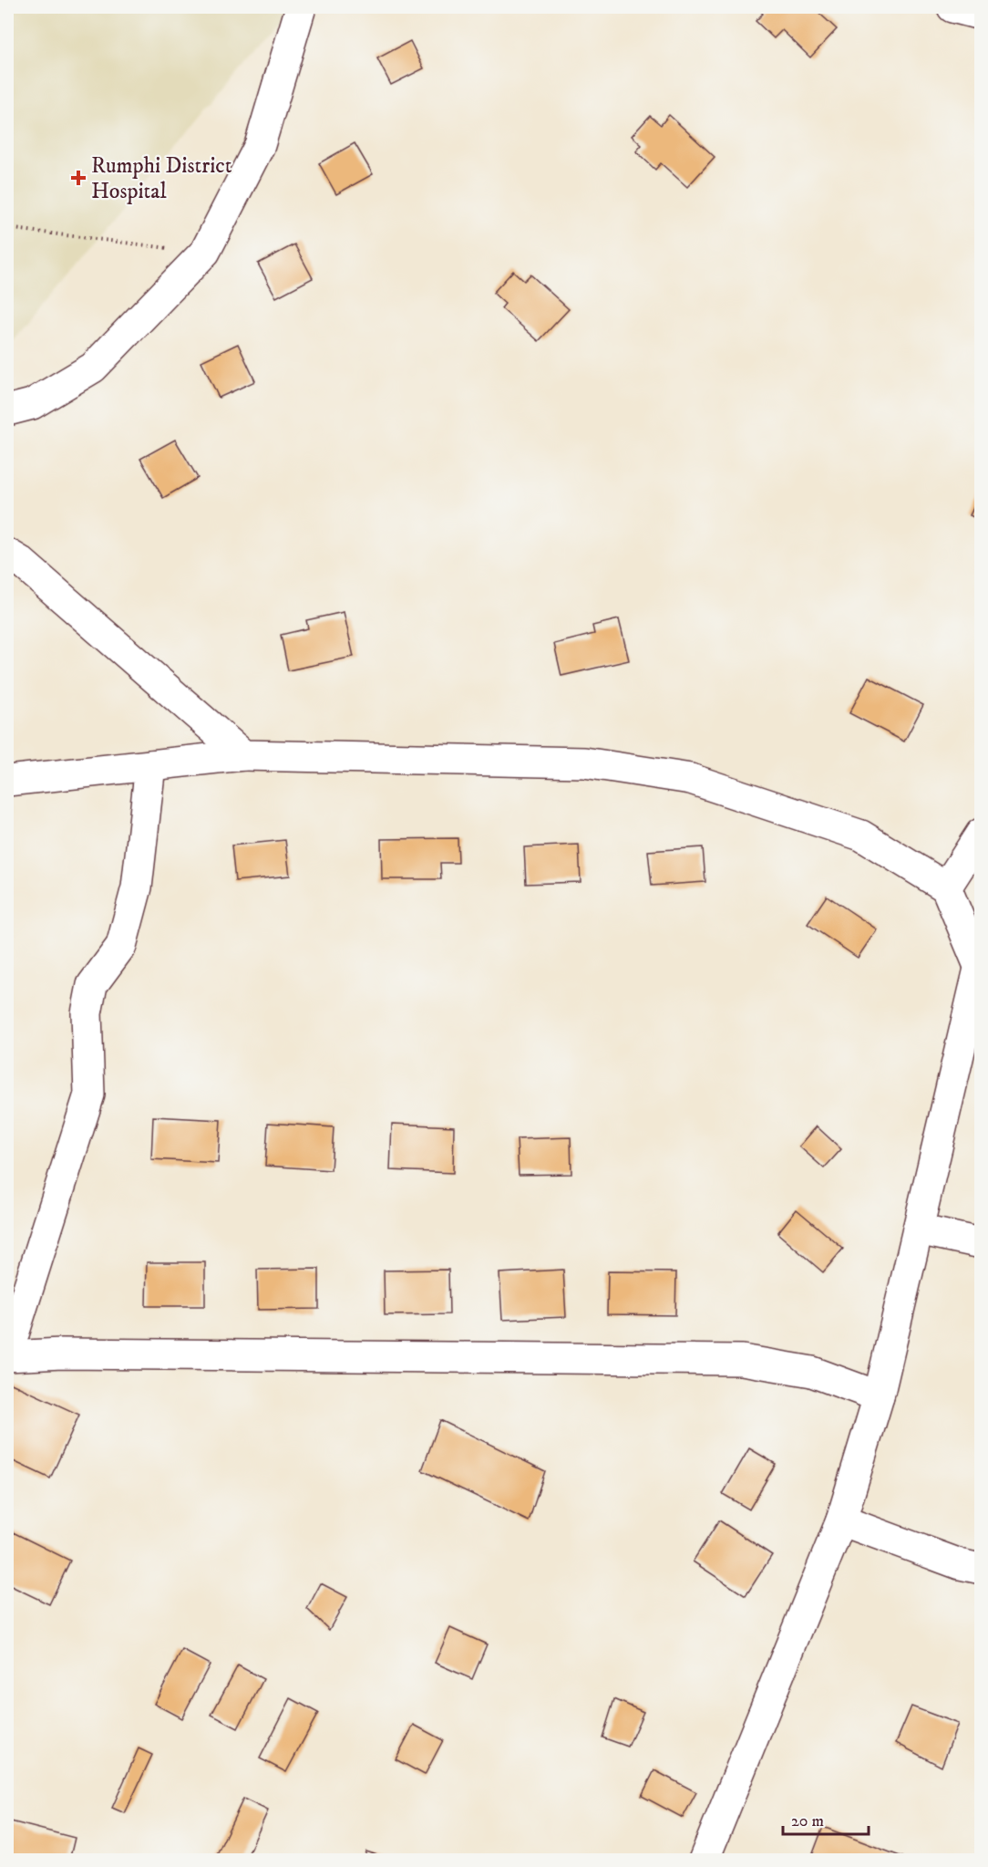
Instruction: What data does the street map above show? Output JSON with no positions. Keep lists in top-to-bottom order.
{
  "places": {
    "health": ["Rumphi District Hospital"]
  },
  "scale_bar": "20 m"
}
